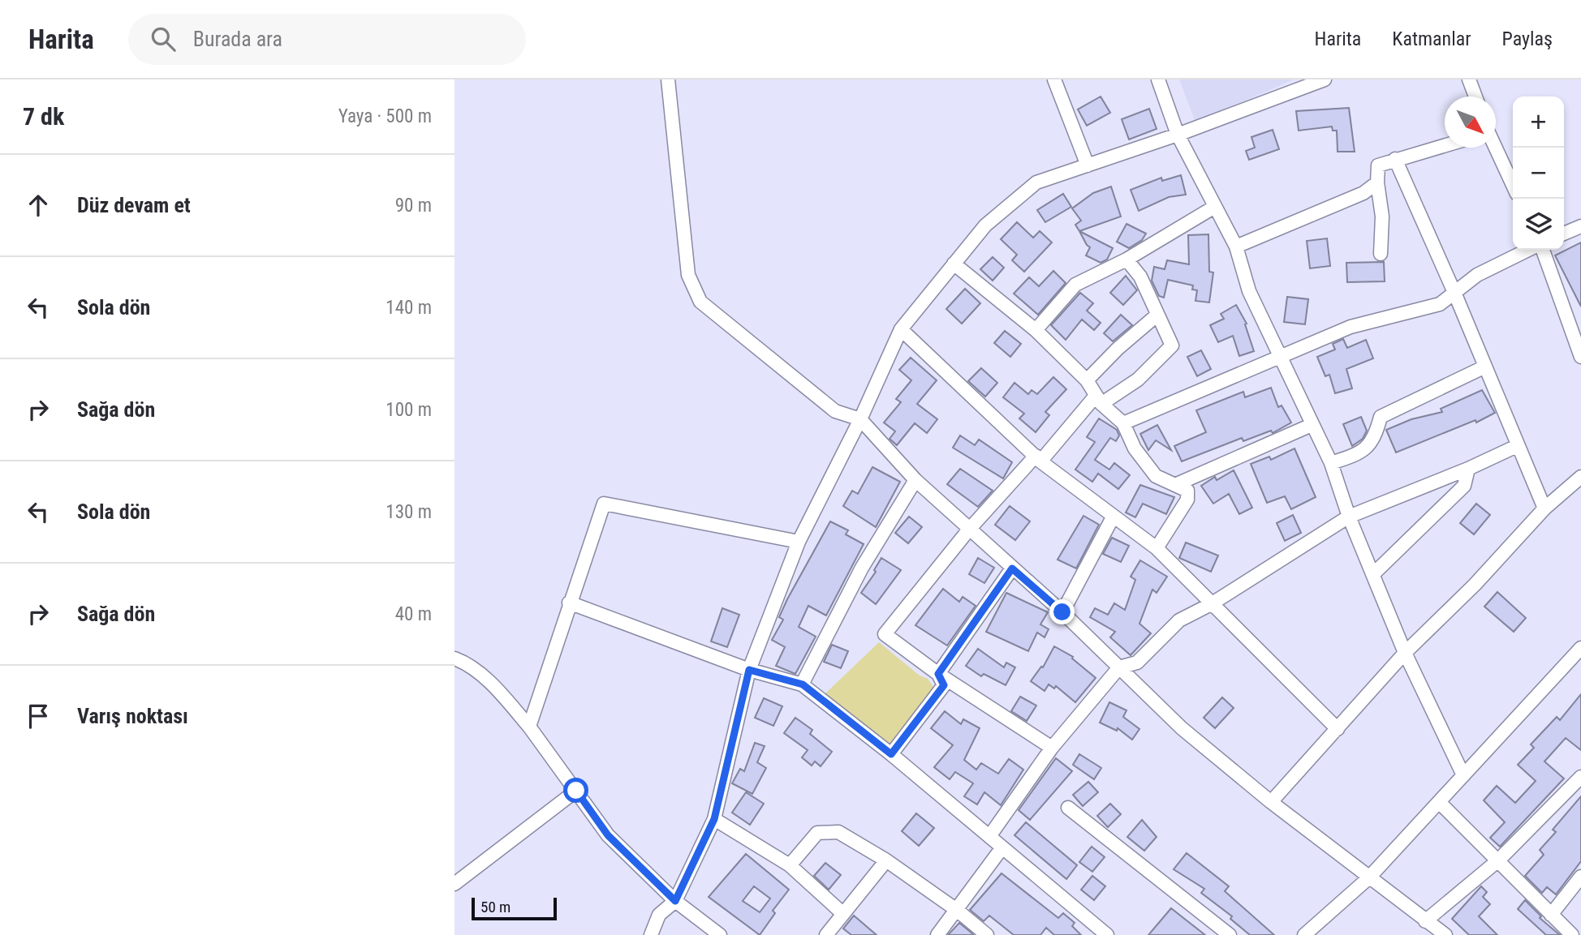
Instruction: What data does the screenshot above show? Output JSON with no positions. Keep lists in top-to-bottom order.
{
  "scale_bar": "50 m",
  "north": "bottom right",
  "page": {
    "header": "Harita",
    "search": "Burada ara",
    "nav": ["Harita", "Katmanlar", "Paylaş"],
    "heading": ["7 dk", "Yaya · 500 m"],
    "map_buttons": ["+", "−"],
    "list": [
      ["Düz devam et", "90 m"],
      ["Sola dön", "140 m"],
      ["Sağa dön", "100 m"],
      ["Sola dön", "130 m"],
      ["Sağa dön", "40 m"],
      "Varış noktası"
    ],
    "scale": "50 m"
  }
}
